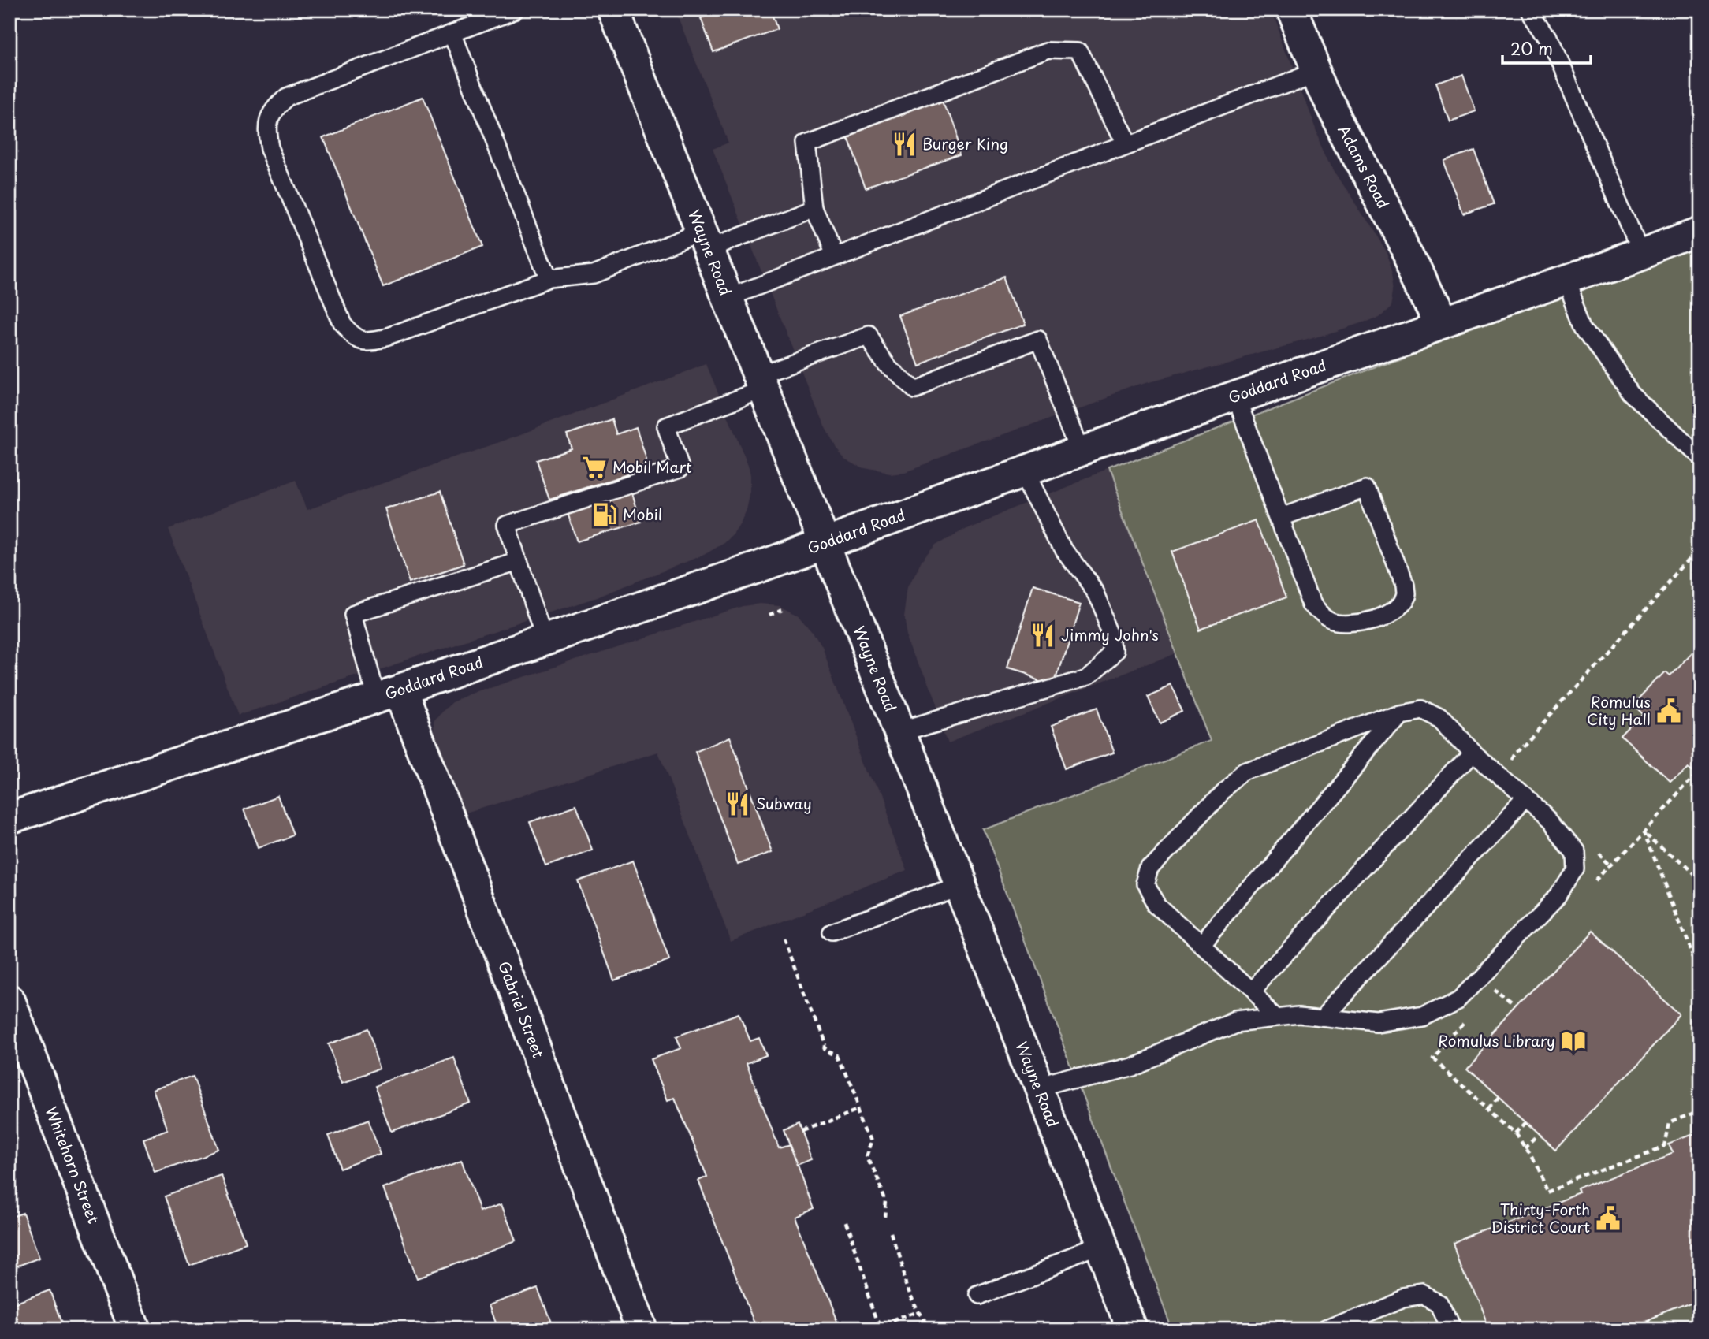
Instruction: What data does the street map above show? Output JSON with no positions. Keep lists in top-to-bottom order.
{
  "streets": {
    "main road": [
      "Adams Road",
      "Wayne Road",
      "Goddard Road",
      "Gabriel Street",
      "Whitehorn Street"
    ]
  },
  "crossings": [
    ["Adams Road", "Goddard Road"],
    ["Wayne Road", "Goddard Road"],
    ["Goddard Road", "Gabriel Street"]
  ],
  "places": {
    "restaurant": ["Burger King", "Jimmy John's", "Subway"],
    "supermarket": ["Mobil Mart"],
    "fuel station": ["Mobil"],
    "public building": ["Romulus City Hall", "Thirty-Forth District Court"],
    "library": ["Romulus Library"]
  },
  "scale_bar": "20 m"
}
